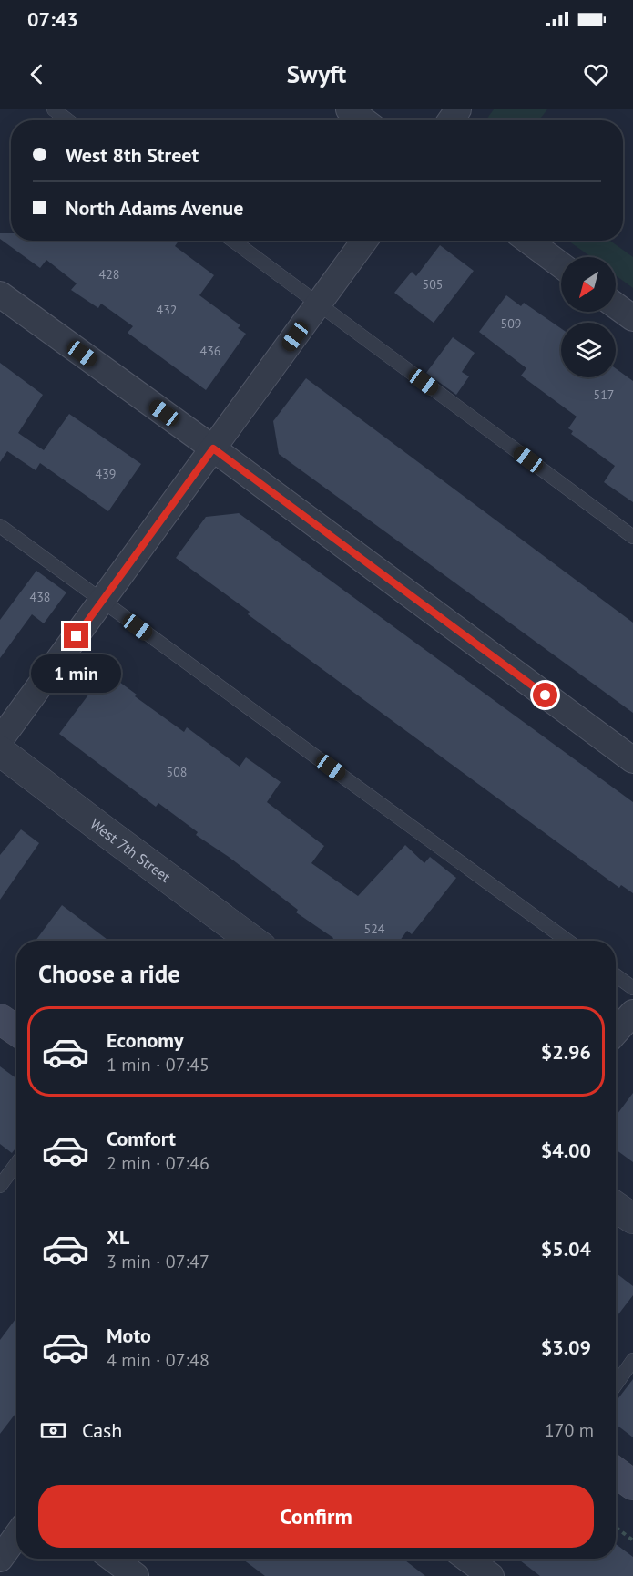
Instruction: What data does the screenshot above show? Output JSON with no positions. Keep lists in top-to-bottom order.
{
  "streets": {
    "street": ["West 7th Street"]
  },
  "house_numbers": [
    "428",
    "505",
    "432",
    "509",
    "436",
    "517",
    "439",
    "438",
    "508",
    "524"
  ],
  "north": "bottom left",
  "page": {
    "status": "07:43",
    "header": "Swyft",
    "banner": ["West 8th Street", "North Adams Avenue"],
    "bubble": "1 min",
    "heading": "Choose a ride",
    "list": [
      {
        "name": "Economy",
        "note": "1 min · 07:45",
        "value": "$2.96"
      },
      {
        "name": "Comfort",
        "note": "2 min · 07:46",
        "value": "$4.00"
      },
      {
        "name": "XL",
        "note": "3 min · 07:47",
        "value": "$5.04"
      },
      {
        "name": "Moto",
        "note": "4 min · 07:48",
        "value": "$3.09"
      }
    ],
    "pay": ["Cash", "170 m"],
    "buttons": "Confirm"
  }
}
